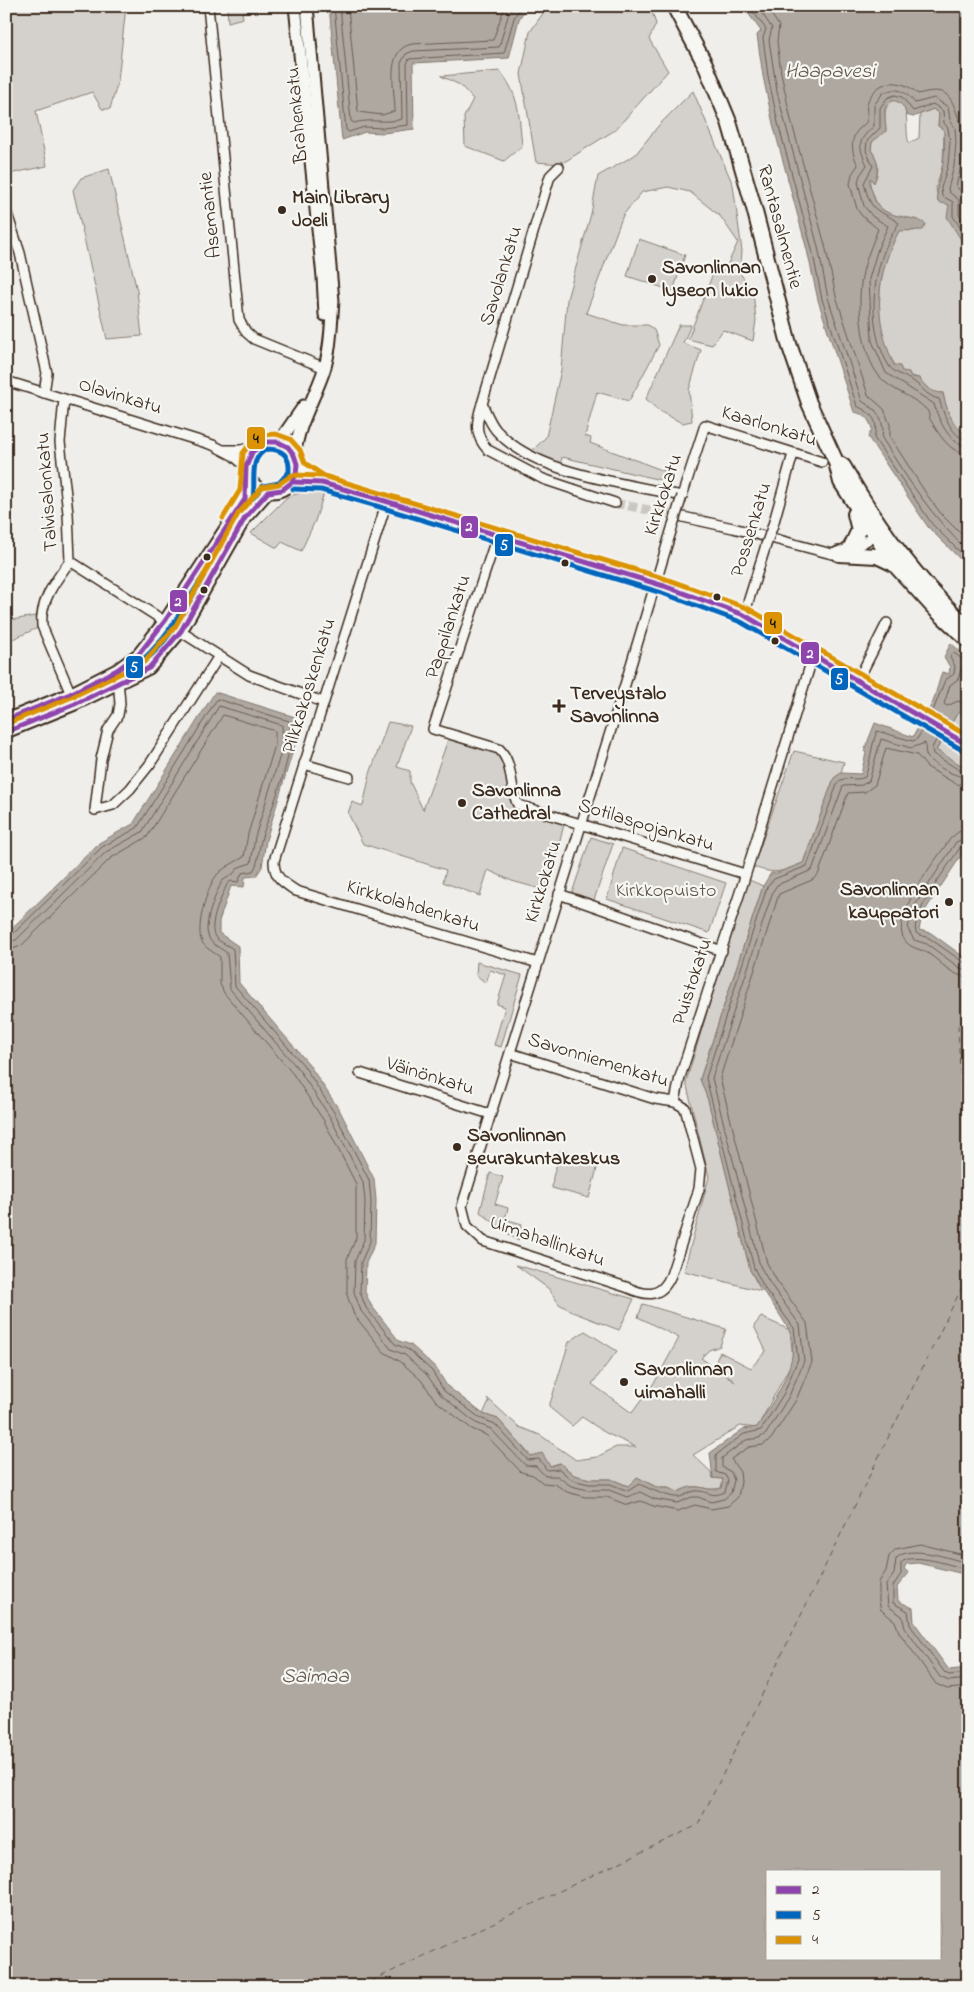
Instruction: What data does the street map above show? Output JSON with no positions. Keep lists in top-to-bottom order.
{
  "streets": {
    "highway": ["Rantasalmentie"],
    "main road": ["Brahenkatu"],
    "street": [
      "Asemantie",
      "Savolankatu",
      "Olavinkatu",
      "Kaarlonkatu",
      "Talvisalonkatu",
      "Kirkkokatu",
      "Possenkatu",
      "Pappilankatu",
      "Pilkkakoskenkatu",
      "Sotilaspojankatu",
      "Kirkkolahdenkatu",
      "Puistokatu",
      "Savonniemenkatu",
      "Väinönkatu",
      "Uimahallinkatu"
    ]
  },
  "crossings": [
    ["Brahenkatu", "Asemantie"],
    ["Brahenkatu", "Olavinkatu"],
    ["Rantasalmentie", "Kaarlonkatu"],
    ["Olavinkatu", "Talvisalonkatu"],
    ["Kaarlonkatu", "Kirkkokatu"],
    ["Kaarlonkatu", "Possenkatu"],
    ["Talvisalonkatu", "Pilkkakoskenkatu"],
    ["Kirkkokatu", "Sotilaspojankatu"],
    ["Kirkkokatu", "Kirkkolahdenkatu"],
    ["Kirkkokatu", "Savonniemenkatu"],
    ["Kirkkokatu", "Väinönkatu"],
    ["Kirkkokatu", "Uimahallinkatu"],
    ["Pappilankatu", "Sotilaspojankatu"],
    ["Pilkkakoskenkatu", "Kirkkolahdenkatu"],
    ["Sotilaspojankatu", "Puistokatu"],
    ["Puistokatu", "Savonniemenkatu"],
    ["Puistokatu", "Uimahallinkatu"],
    ["Savonniemenkatu", "Uimahallinkatu"]
  ],
  "water": ["Haapavesi", "Saimaa"],
  "parks": ["Kirkkopuisto"],
  "places": {
    "other": [
      "Main Library Joeli",
      "Savonlinnan lyseon lukio",
      "Savonlinna Cathedral",
      "Savonlinnan kauppatori",
      "Savonlinnan seurakuntakeskus",
      "Savonlinnan uimahalli"
    ],
    "health": ["Terveystalo Savonlinna"]
  },
  "lines": ["transit line 4", "transit line 2", "transit line 5"],
  "legend": ["2", "5", "4"]
}
